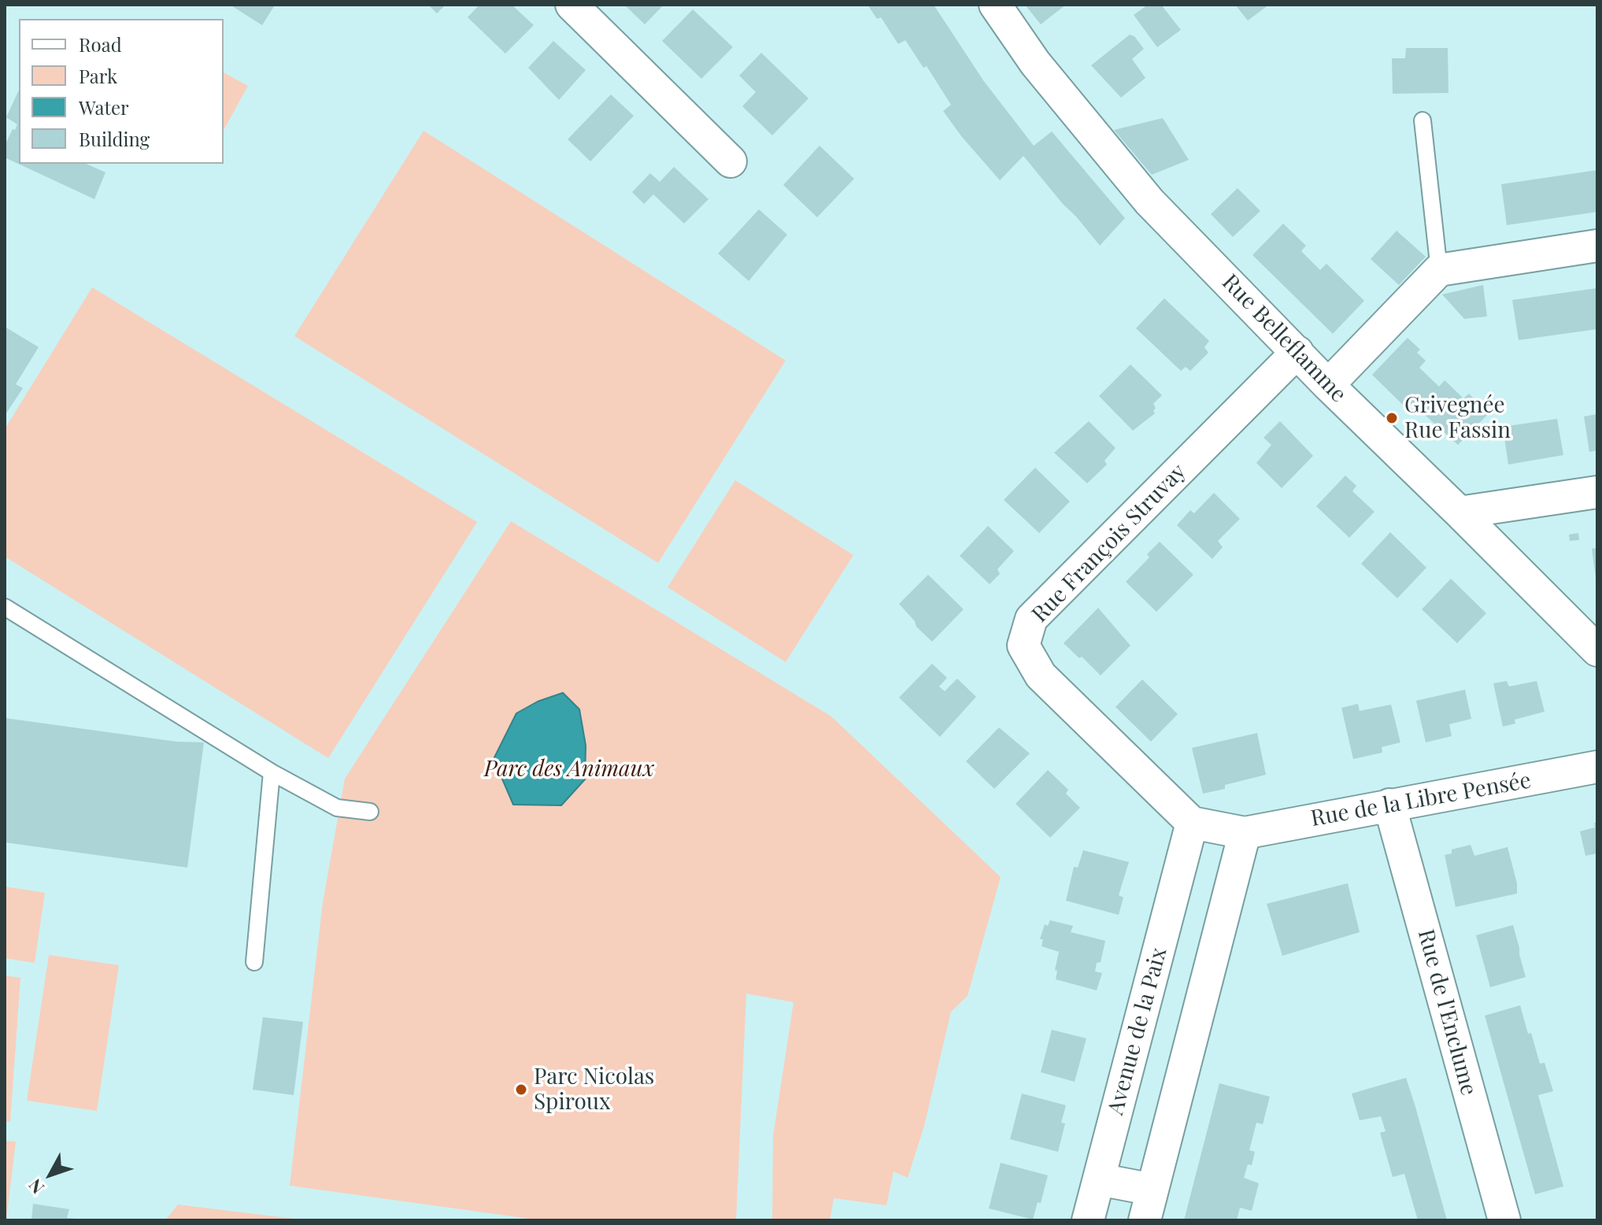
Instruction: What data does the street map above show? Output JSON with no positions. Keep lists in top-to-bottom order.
{
  "streets": {
    "street": [
      "Rue Belleflamme",
      "Rue François Struvay",
      "Rue de la Libre Pensée",
      "Rue de l'Enclume",
      "Avenue de la Paix"
    ]
  },
  "crossings": [
    ["Rue Belleflamme", "Rue François Struvay"],
    ["Rue François Struvay", "Avenue de la Paix"],
    ["Rue de la Libre Pensée", "Rue de l'Enclume"]
  ],
  "parks": ["Parc des Animaux"],
  "places": ["Grivegnée Rue Fassin", "Parc Nicolas Spiroux"],
  "legend": [
    "Road",
    "Park",
    "Water",
    "Building"
  ],
  "north": "bottom left"
}
